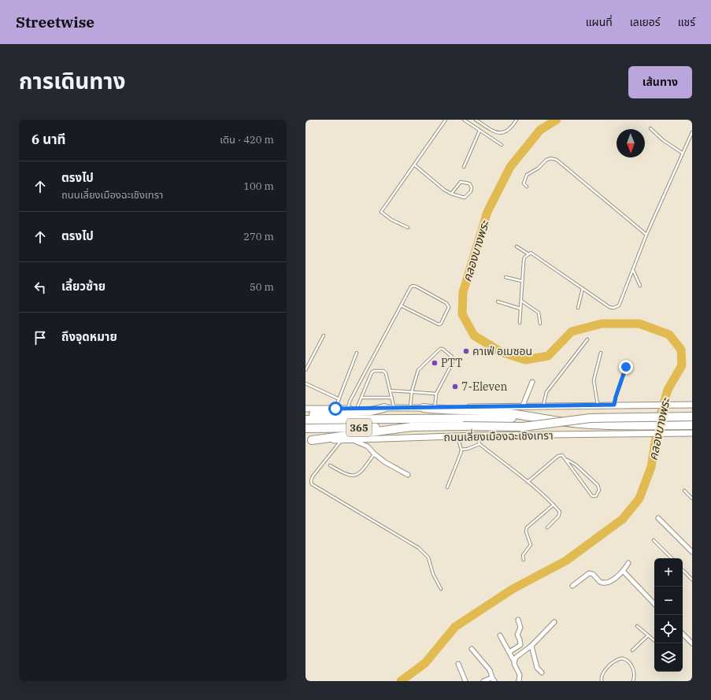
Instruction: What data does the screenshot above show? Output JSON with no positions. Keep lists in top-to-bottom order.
{
  "streets": {
    "highway": ["365", "ถนนเลี่ยงเมืองฉะเชิงเทรา"]
  },
  "water": ["คลองบางพระ"],
  "places": ["คาเฟ่ อเมซอน", "PTT", "7-Eleven"],
  "north": "bottom",
  "page": {
    "header": "Streetwise",
    "nav": ["แผนที่", "เลเยอร์", "แชร์"],
    "title": "การเดินทาง",
    "buttons": "เส้นทาง",
    "heading": ["6 นาที", "เดิน · 420 m"],
    "list": [
      ["ตรงไป", "ถนนเลี่ยงเมืองฉะเชิงเทรา", "100 m"],
      ["ตรงไป", "270 m"],
      ["เลี้ยวซ้าย", "50 m"],
      "ถึงจุดหมาย"
    ],
    "map_buttons": ["+", "−"]
  }
}
